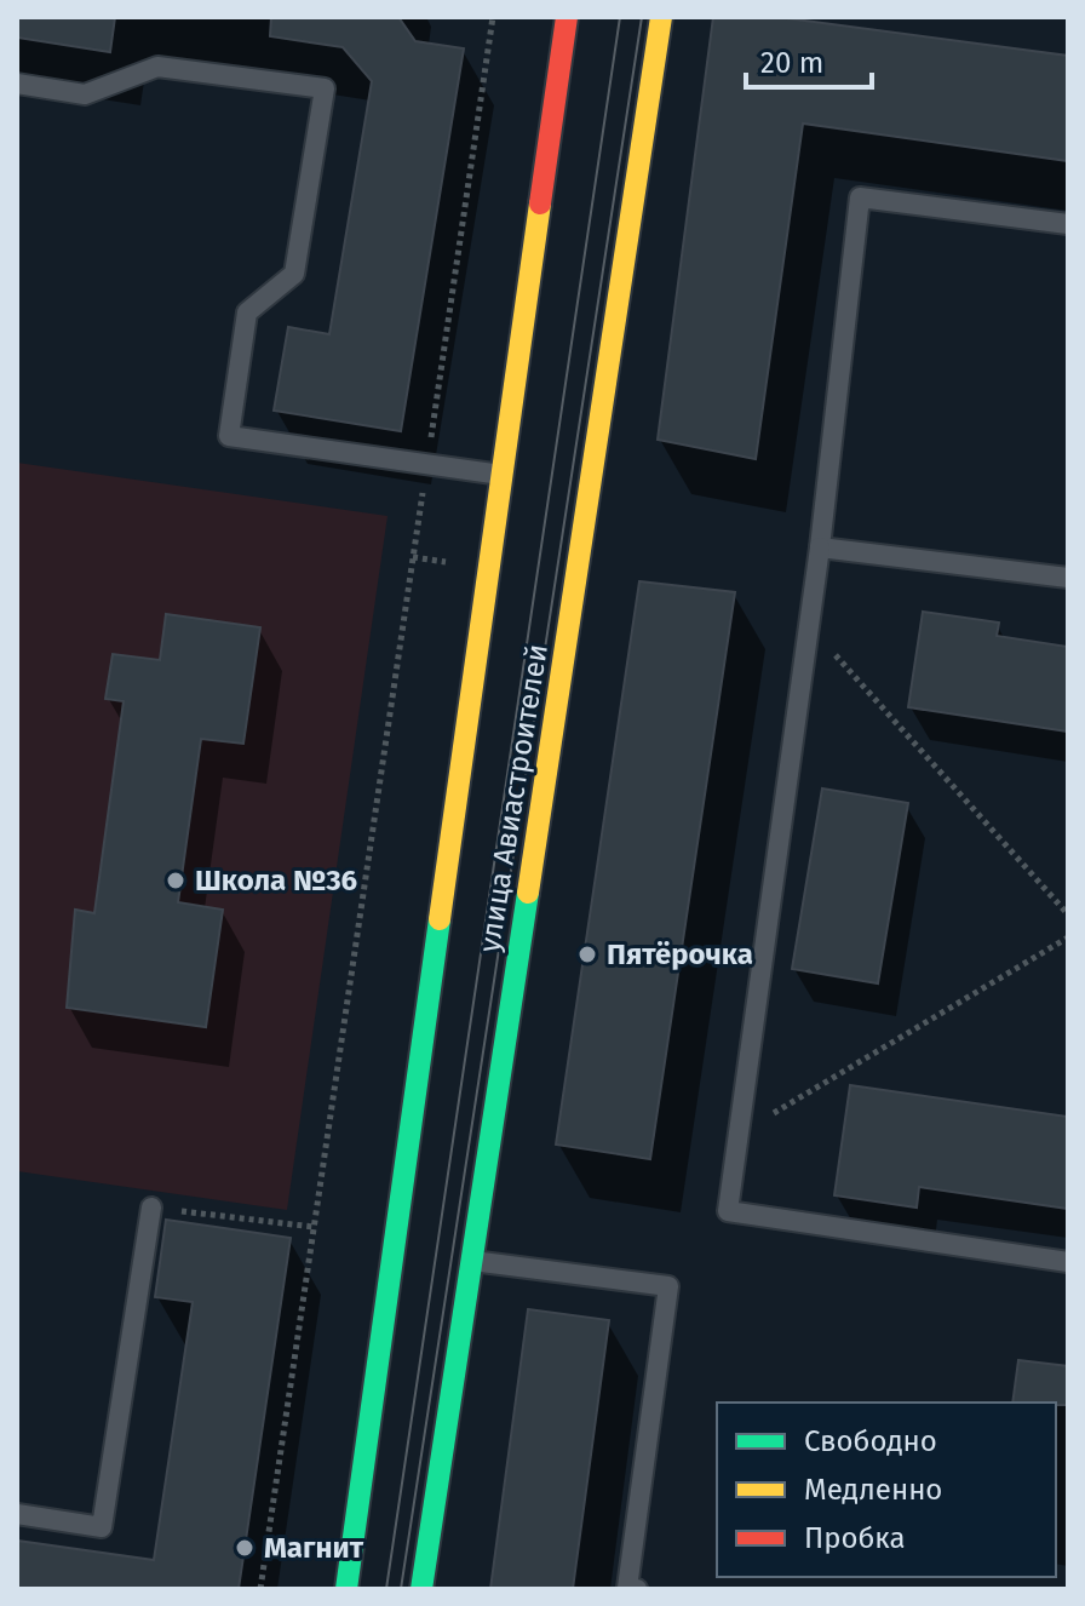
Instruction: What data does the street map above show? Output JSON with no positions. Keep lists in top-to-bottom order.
{
  "streets": {
    "main road": ["улица Авиастроителей"]
  },
  "places": ["Школа №36", "Пятёрочка", "Магнит"],
  "legend": ["Свободно", "Медленно", "Пробка"],
  "scale_bar": "20 m"
}
